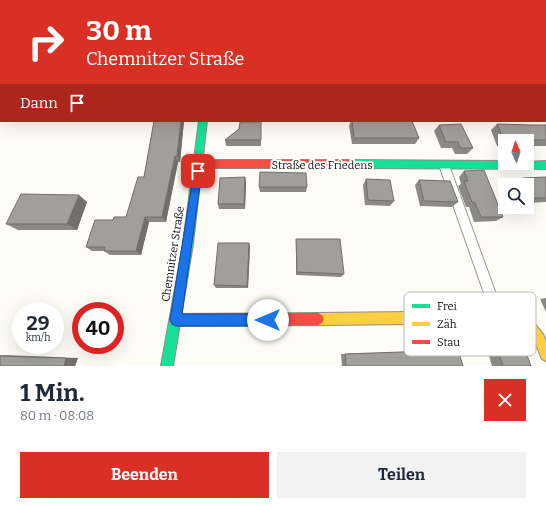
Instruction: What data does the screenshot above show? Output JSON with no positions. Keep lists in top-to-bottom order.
{
  "streets": {
    "street": ["Straße des Friedens", "Chemnitzer Straße"]
  },
  "crossings": [
    ["Straße des Friedens", "Chemnitzer Straße"]
  ],
  "legend": ["Frei", "Zäh", "Stau"],
  "north": "top",
  "page": {
    "turn": ["30 m", "Chemnitzer Straße"],
    "then": "Dann",
    "speed": "29 km/h",
    "limit": "40",
    "heading": ["1 Min.", "80 m · 08:08"],
    "buttons": ["Beenden", "Teilen"]
  }
}
